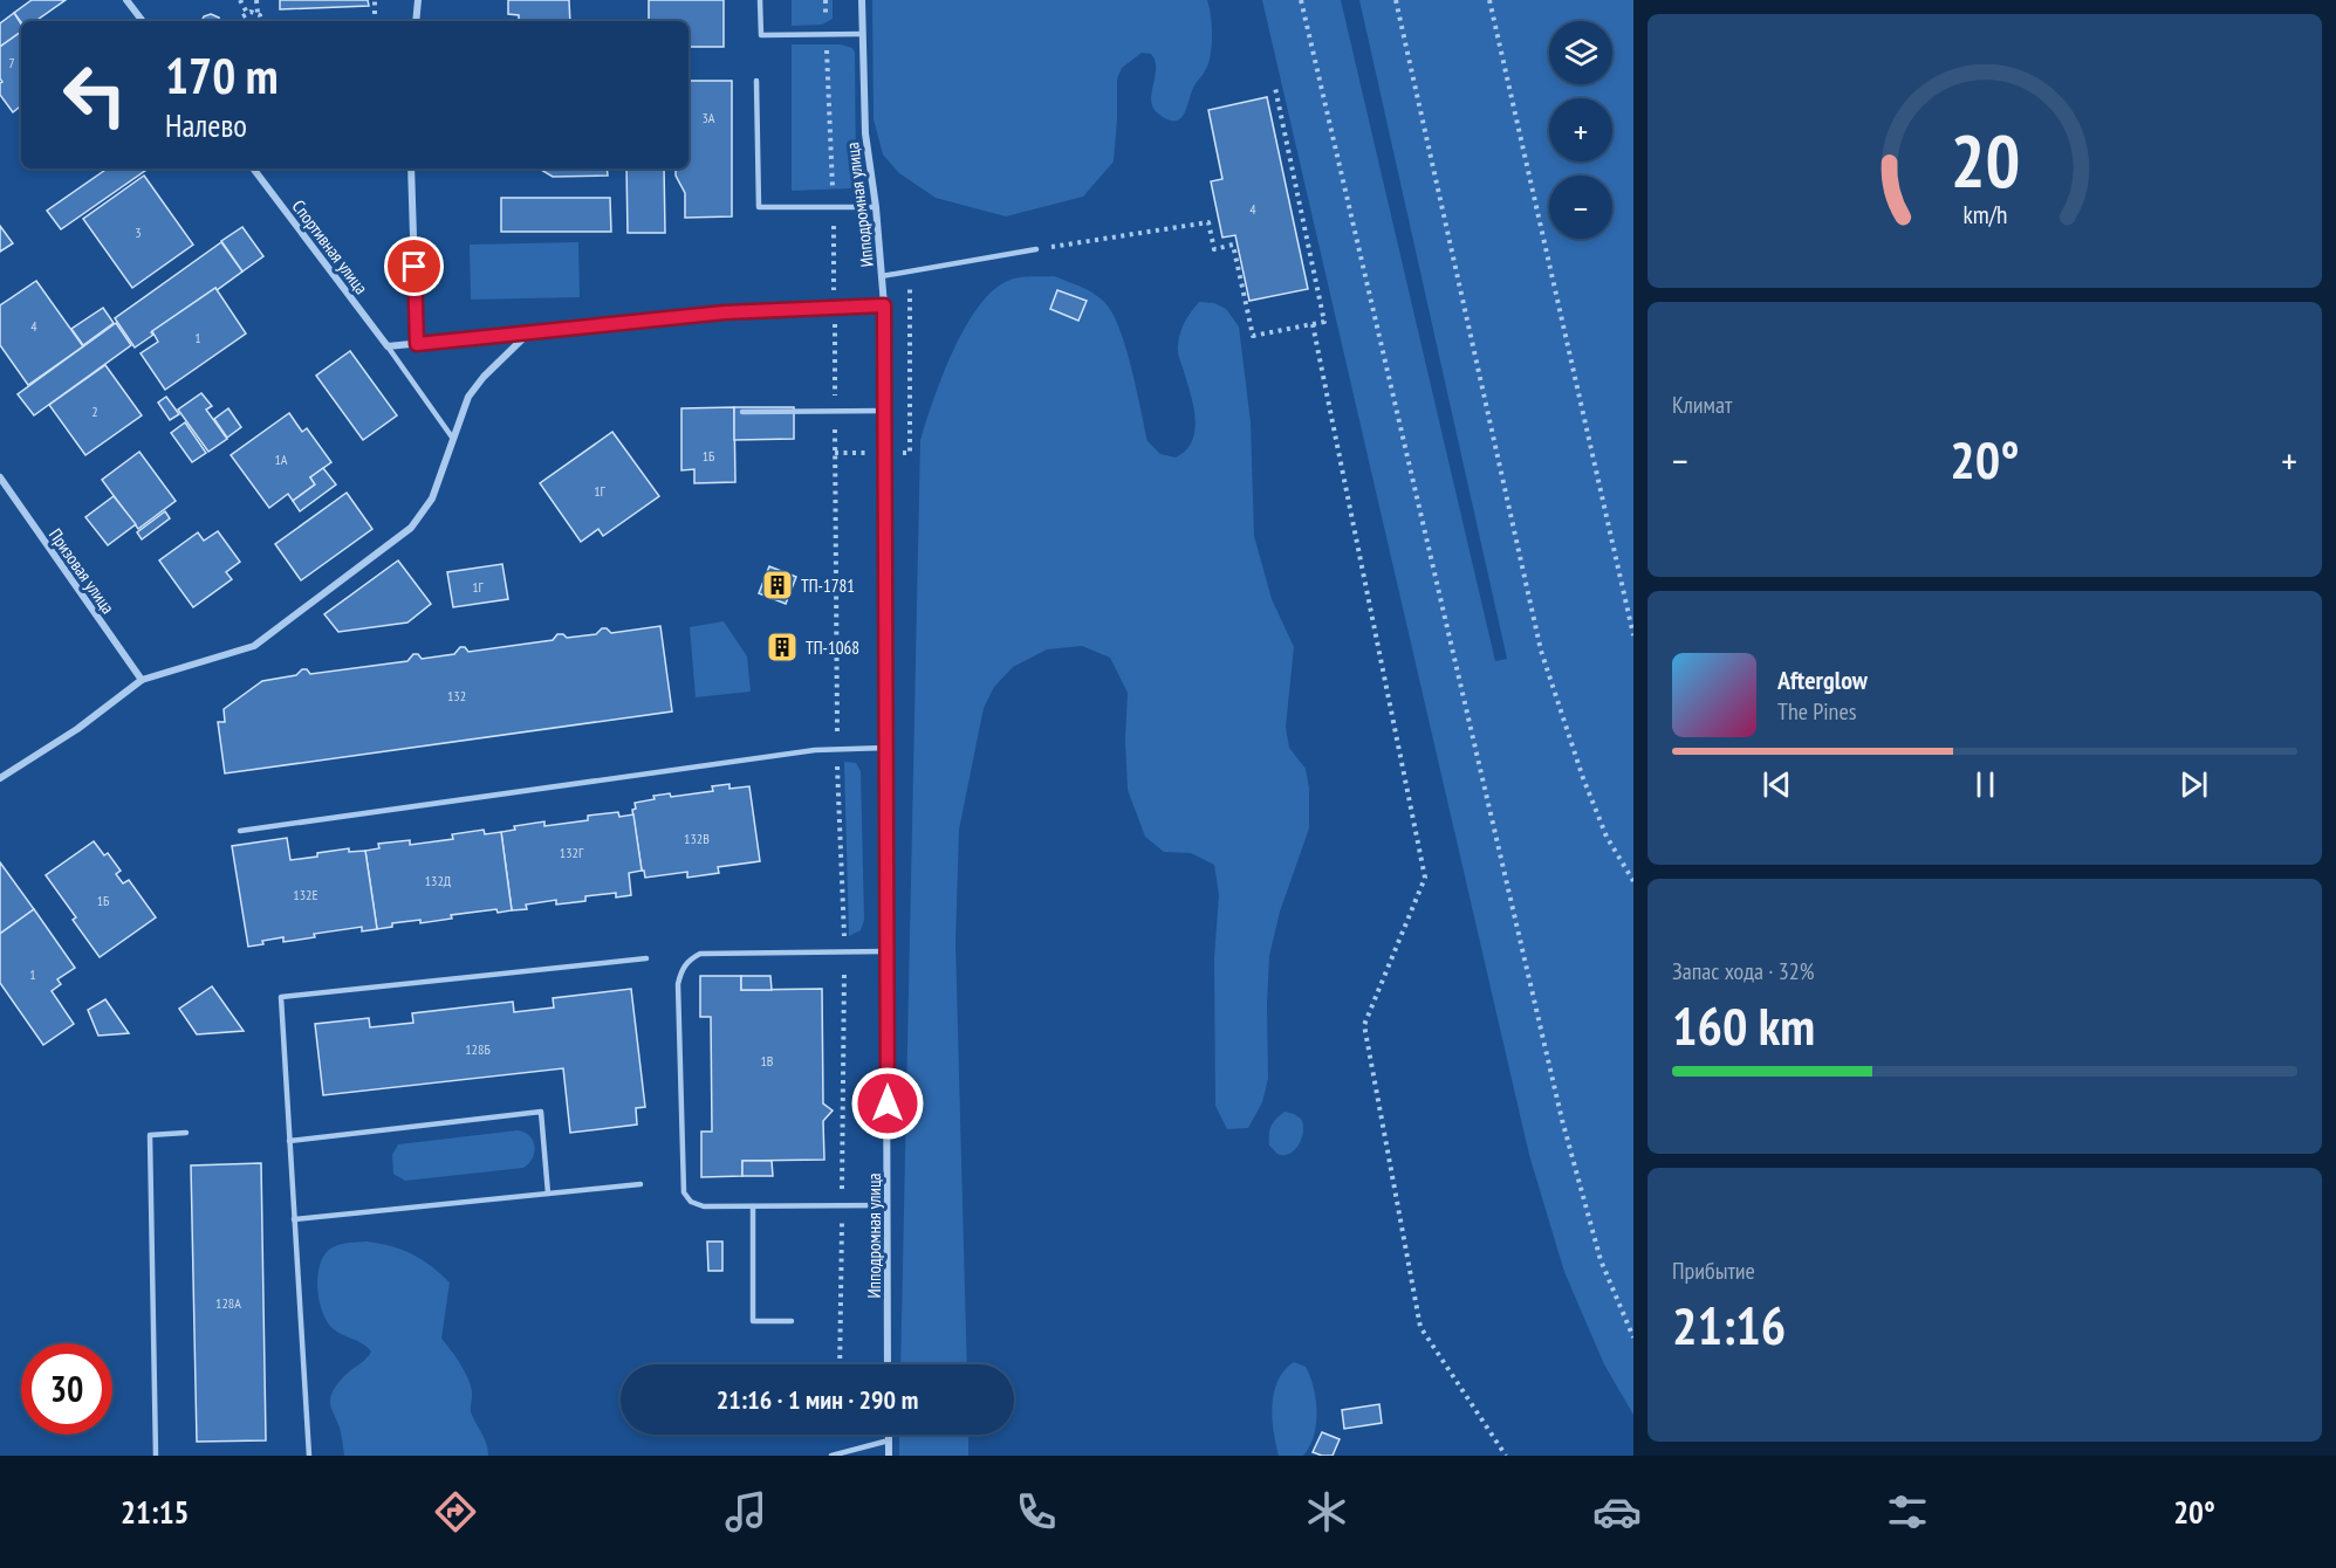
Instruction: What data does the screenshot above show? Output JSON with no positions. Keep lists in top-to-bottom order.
{
  "streets": {
    "street": ["Ипподромная улица", "Спортивная улица", "Призовая улица"]
  },
  "places": {
    "building": ["ТП-1781", "ТП-1068"]
  },
  "house_numbers": [
    "7",
    "3А",
    "4",
    "3",
    "4",
    "1",
    "2",
    "1Б",
    "1А",
    "1Г",
    "1Г",
    "132",
    "132В",
    "132Г",
    "132Д",
    "132Е",
    "1Б",
    "1",
    "128Б",
    "1В",
    "128А"
  ],
  "page": {
    "map_buttons": ["+", "−"],
    "turn": ["170 m", "Налево"],
    "tile": [
      "Климат",
      ["Запас хода · 32%", "160 km"],
      ["Прибытие", "21:16"]
    ],
    "heat": ["−", "20°", "+"],
    "song": ["Afterglow", "The Pines"],
    "limit": "30",
    "trip": "21:16 · 1 мин · 290 m",
    "tabs": ["21:15", "20°"],
    "gauge": ["20", "km/h"]
  }
}
